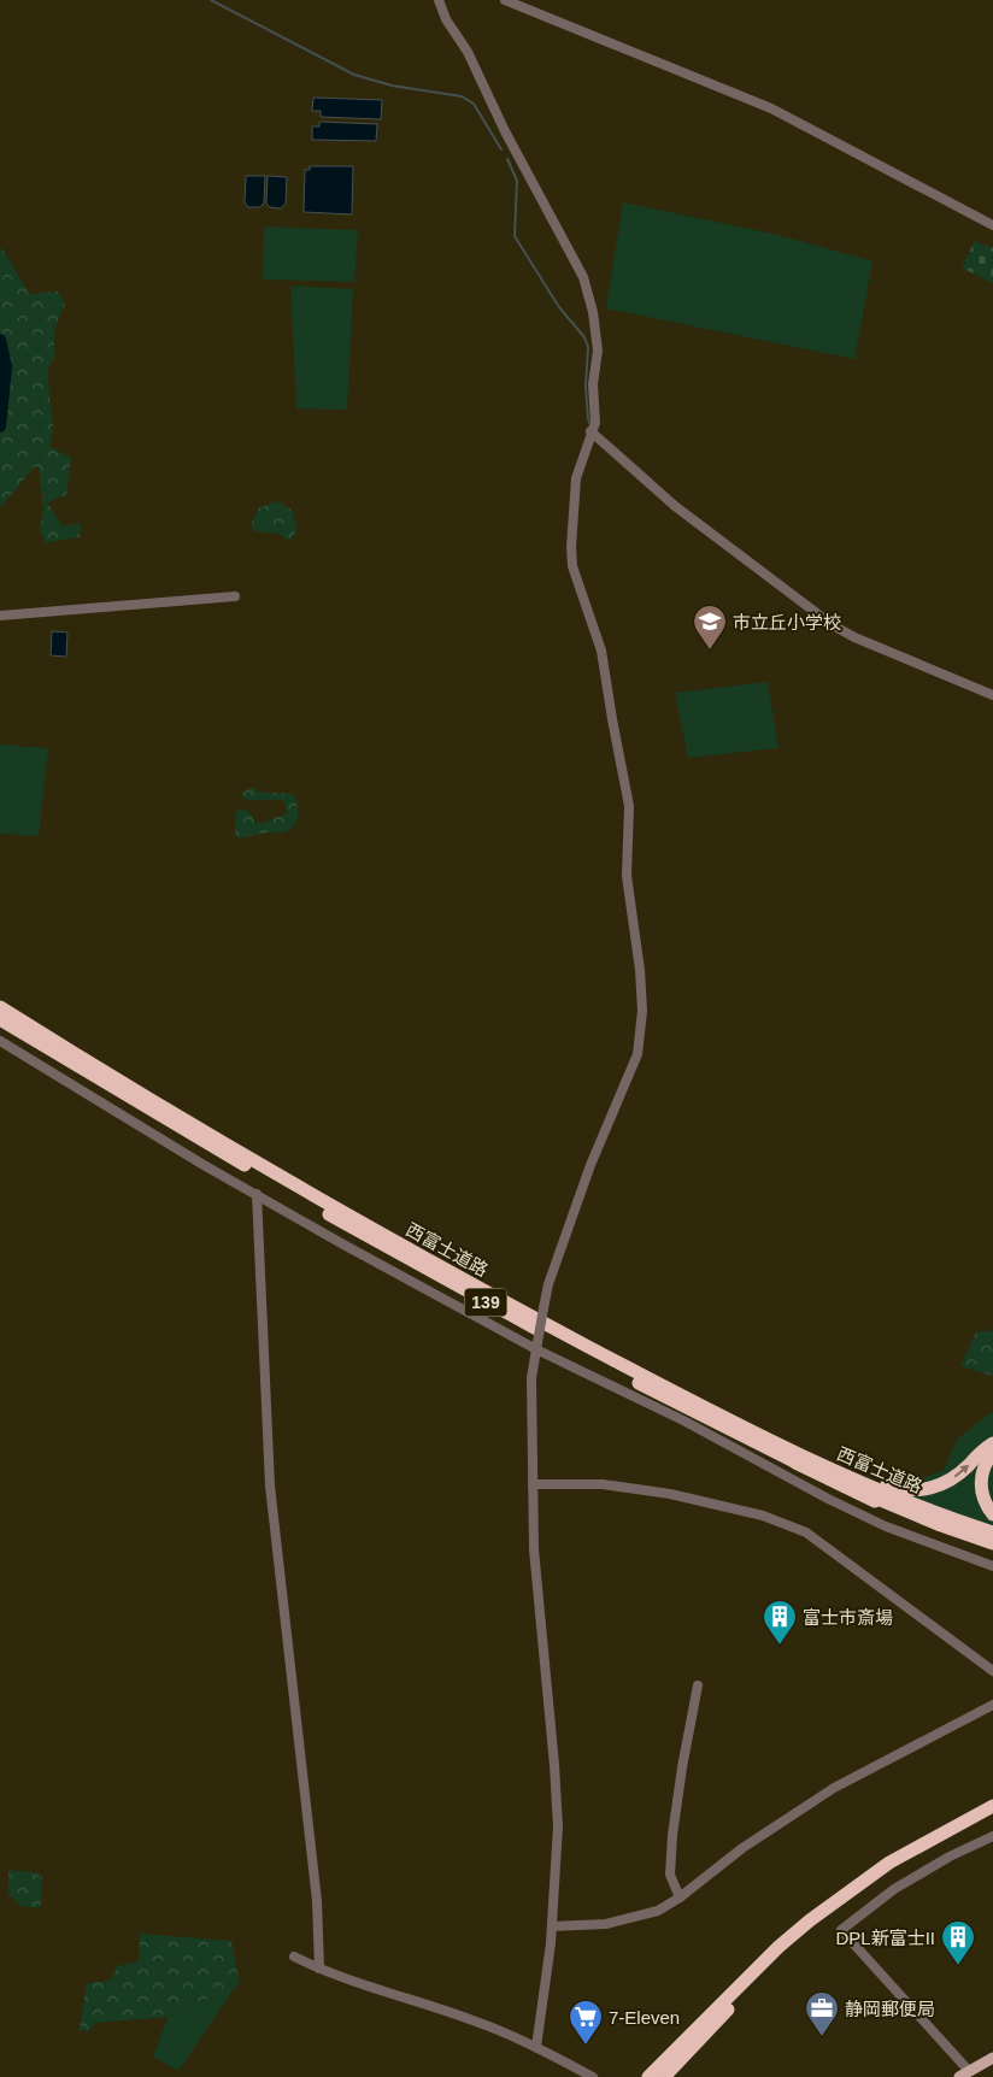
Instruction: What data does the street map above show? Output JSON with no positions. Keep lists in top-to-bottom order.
{
  "streets": {
    "highway": ["西富士道路", "139"]
  },
  "places": {
    "school or university": ["市立丘小学校"],
    "building": ["富士市斎場", "DPL新富士II"],
    "office": ["静岡郵便局"],
    "supermarket": ["7-Eleven"]
  }
}
